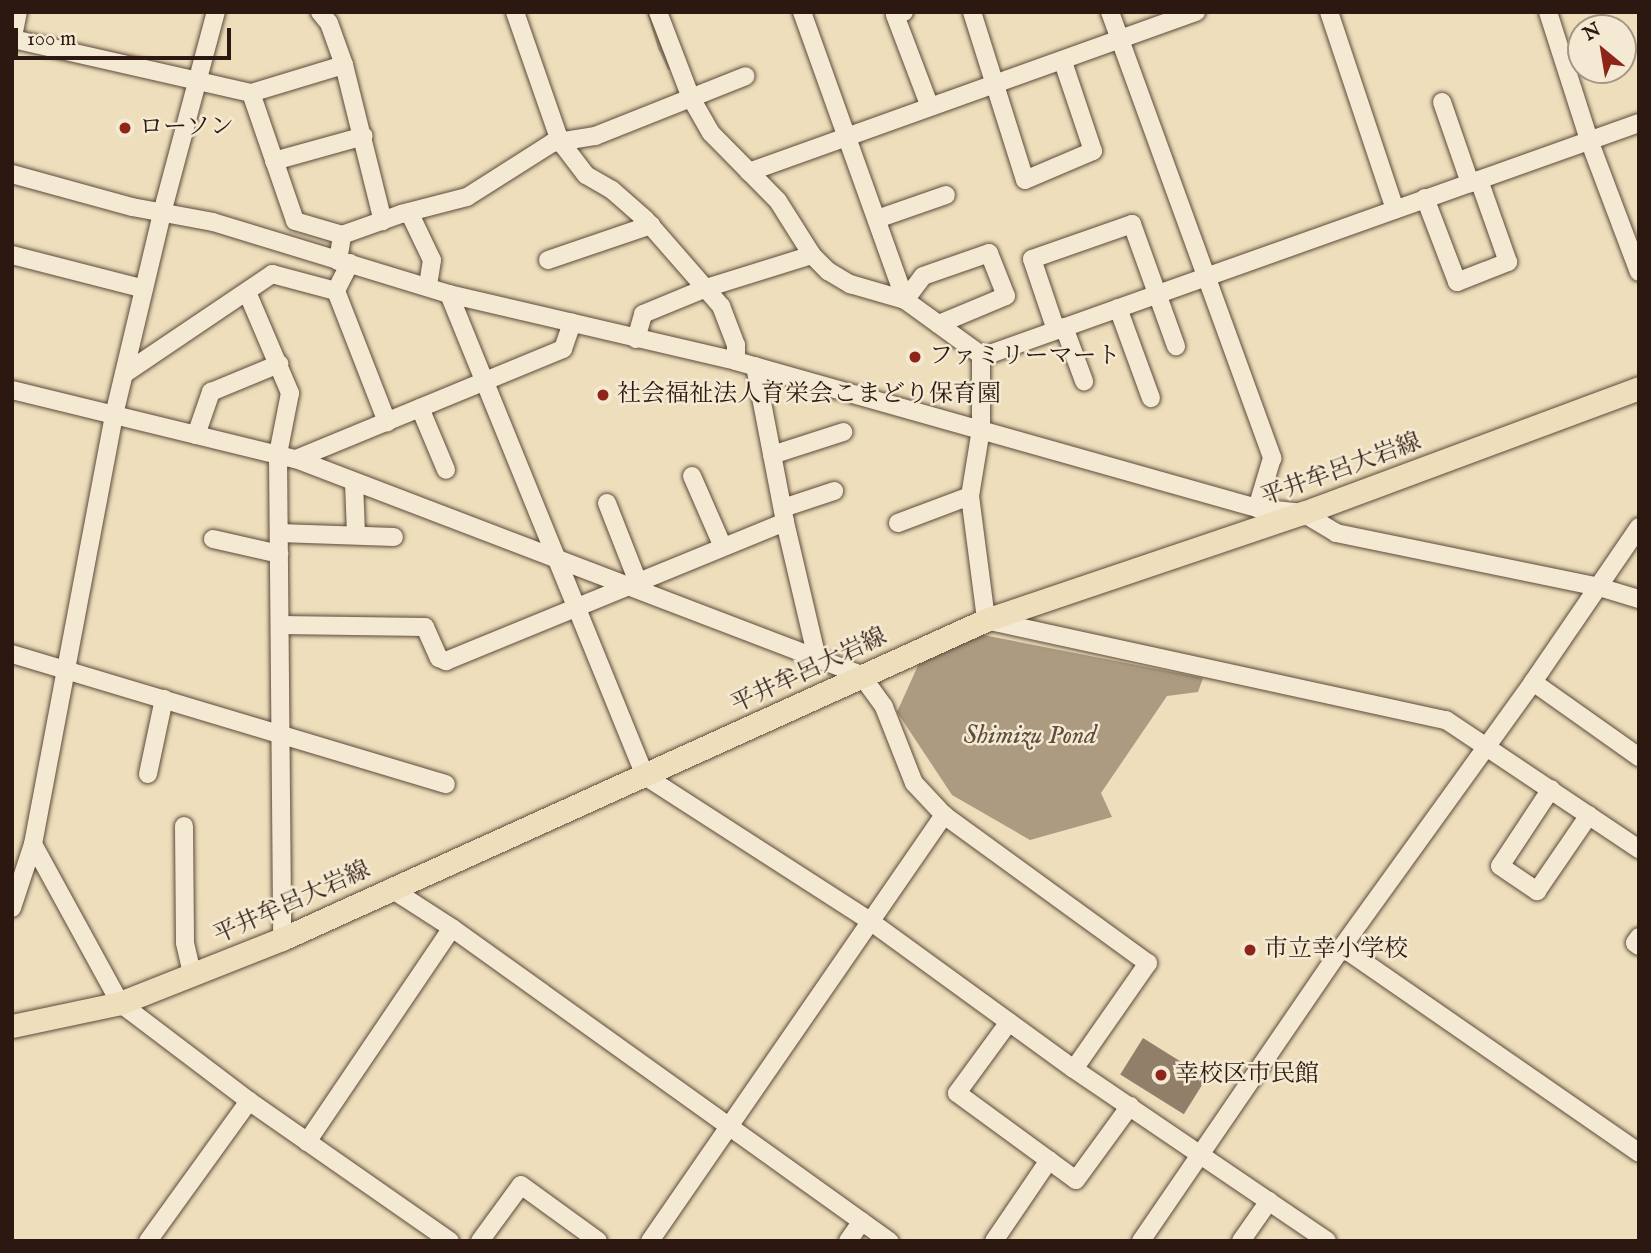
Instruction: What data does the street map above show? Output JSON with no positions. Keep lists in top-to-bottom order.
{
  "streets": {
    "main road": ["平井牟呂大岩線"]
  },
  "water": ["Shimizu Pond"],
  "places": [
    "ローソン",
    "ファミリーマート",
    "社会福祉法人育栄会こまどり保育園",
    "市立幸小学校",
    "幸校区市民館"
  ],
  "scale_bar": "100 m",
  "north": "top left"
}
